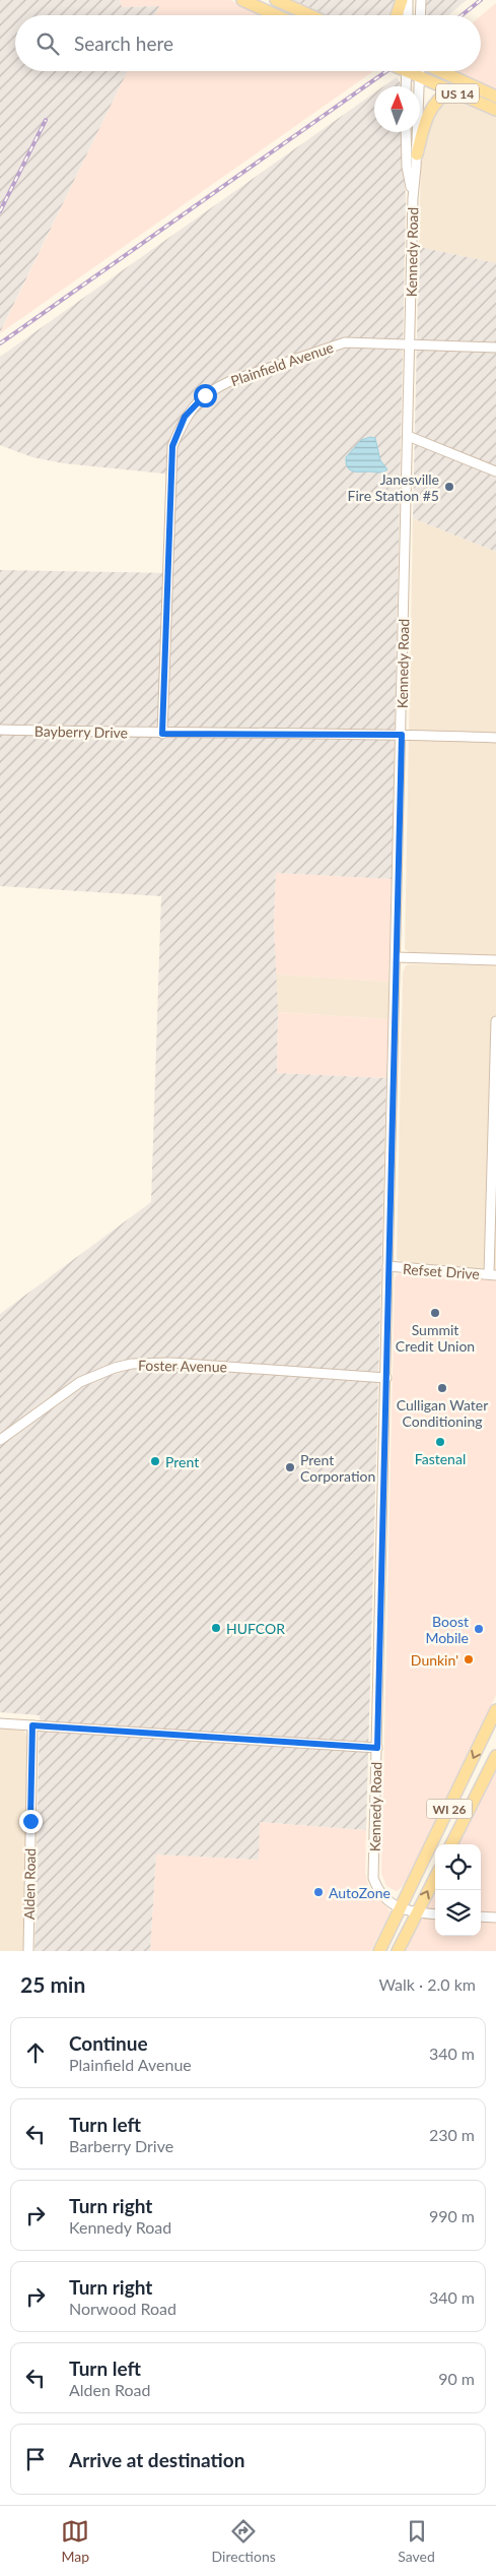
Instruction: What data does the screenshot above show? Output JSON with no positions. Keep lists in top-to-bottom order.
{
  "streets": {
    "main road": ["US 14", "WI 26"],
    "street": [
      "Kennedy Road",
      "Plainfield Avenue",
      "Bayberry Drive",
      "Refset Drive",
      "Foster Avenue",
      "Alden Road"
    ]
  },
  "crossings": [
    ["US 14", "Kennedy Road"],
    ["Kennedy Road", "Plainfield Avenue"],
    ["Kennedy Road", "Bayberry Drive"],
    ["Kennedy Road", "Refset Drive"],
    ["Kennedy Road", "Foster Avenue"],
    ["Kennedy Road", "WI 26"],
    ["Plainfield Avenue", "Bayberry Drive"]
  ],
  "places": [
    "Janesville Fire Station #5",
    "Summit Credit Union",
    "Culligan Water Conditioning",
    "Fastenal",
    "Prent",
    "Prent Corporation",
    "HUFCOR",
    "Boost Mobile",
    "Dunkin'",
    "AutoZone"
  ],
  "north": "top",
  "page": {
    "search": "Search here",
    "heading": ["25 min", "Walk · 2.0 km"],
    "list": [
      ["Continue", "Plainfield Avenue", "340 m"],
      ["Turn left", "Barberry Drive", "230 m"],
      ["Turn right", "Kennedy Road", "990 m"],
      ["Turn right", "Norwood Road", "340 m"],
      ["Turn left", "Alden Road", "90 m"],
      "Arrive at destination"
    ],
    "nav": ["Map", "Directions", "Saved"]
  }
}
